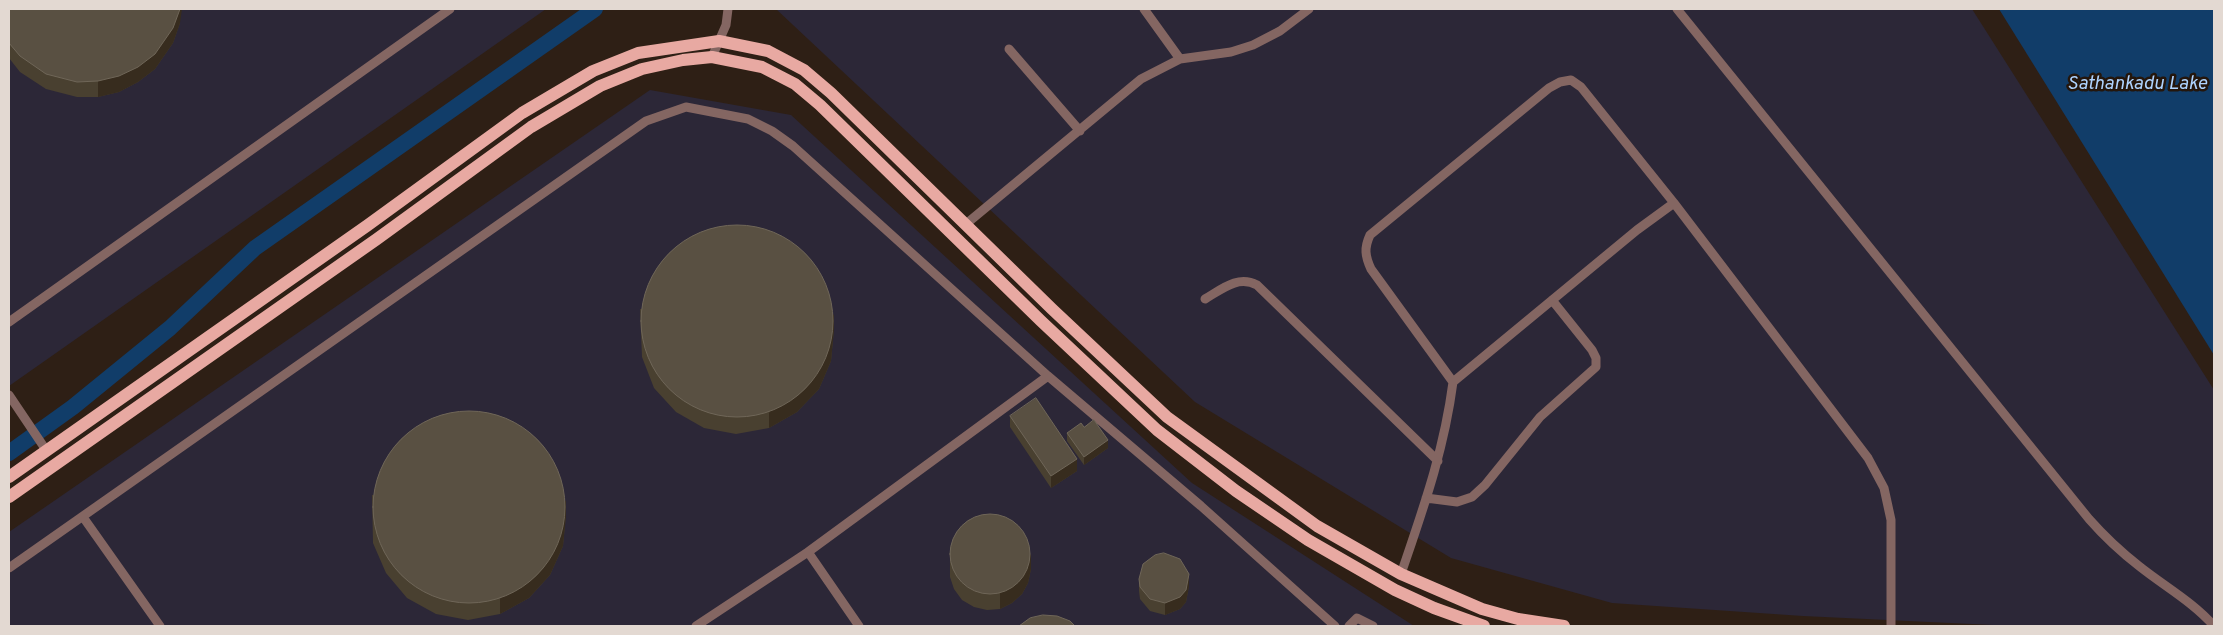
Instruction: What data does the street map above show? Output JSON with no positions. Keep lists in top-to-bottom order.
{
  "water": ["Sathankadu Lake"]
}
